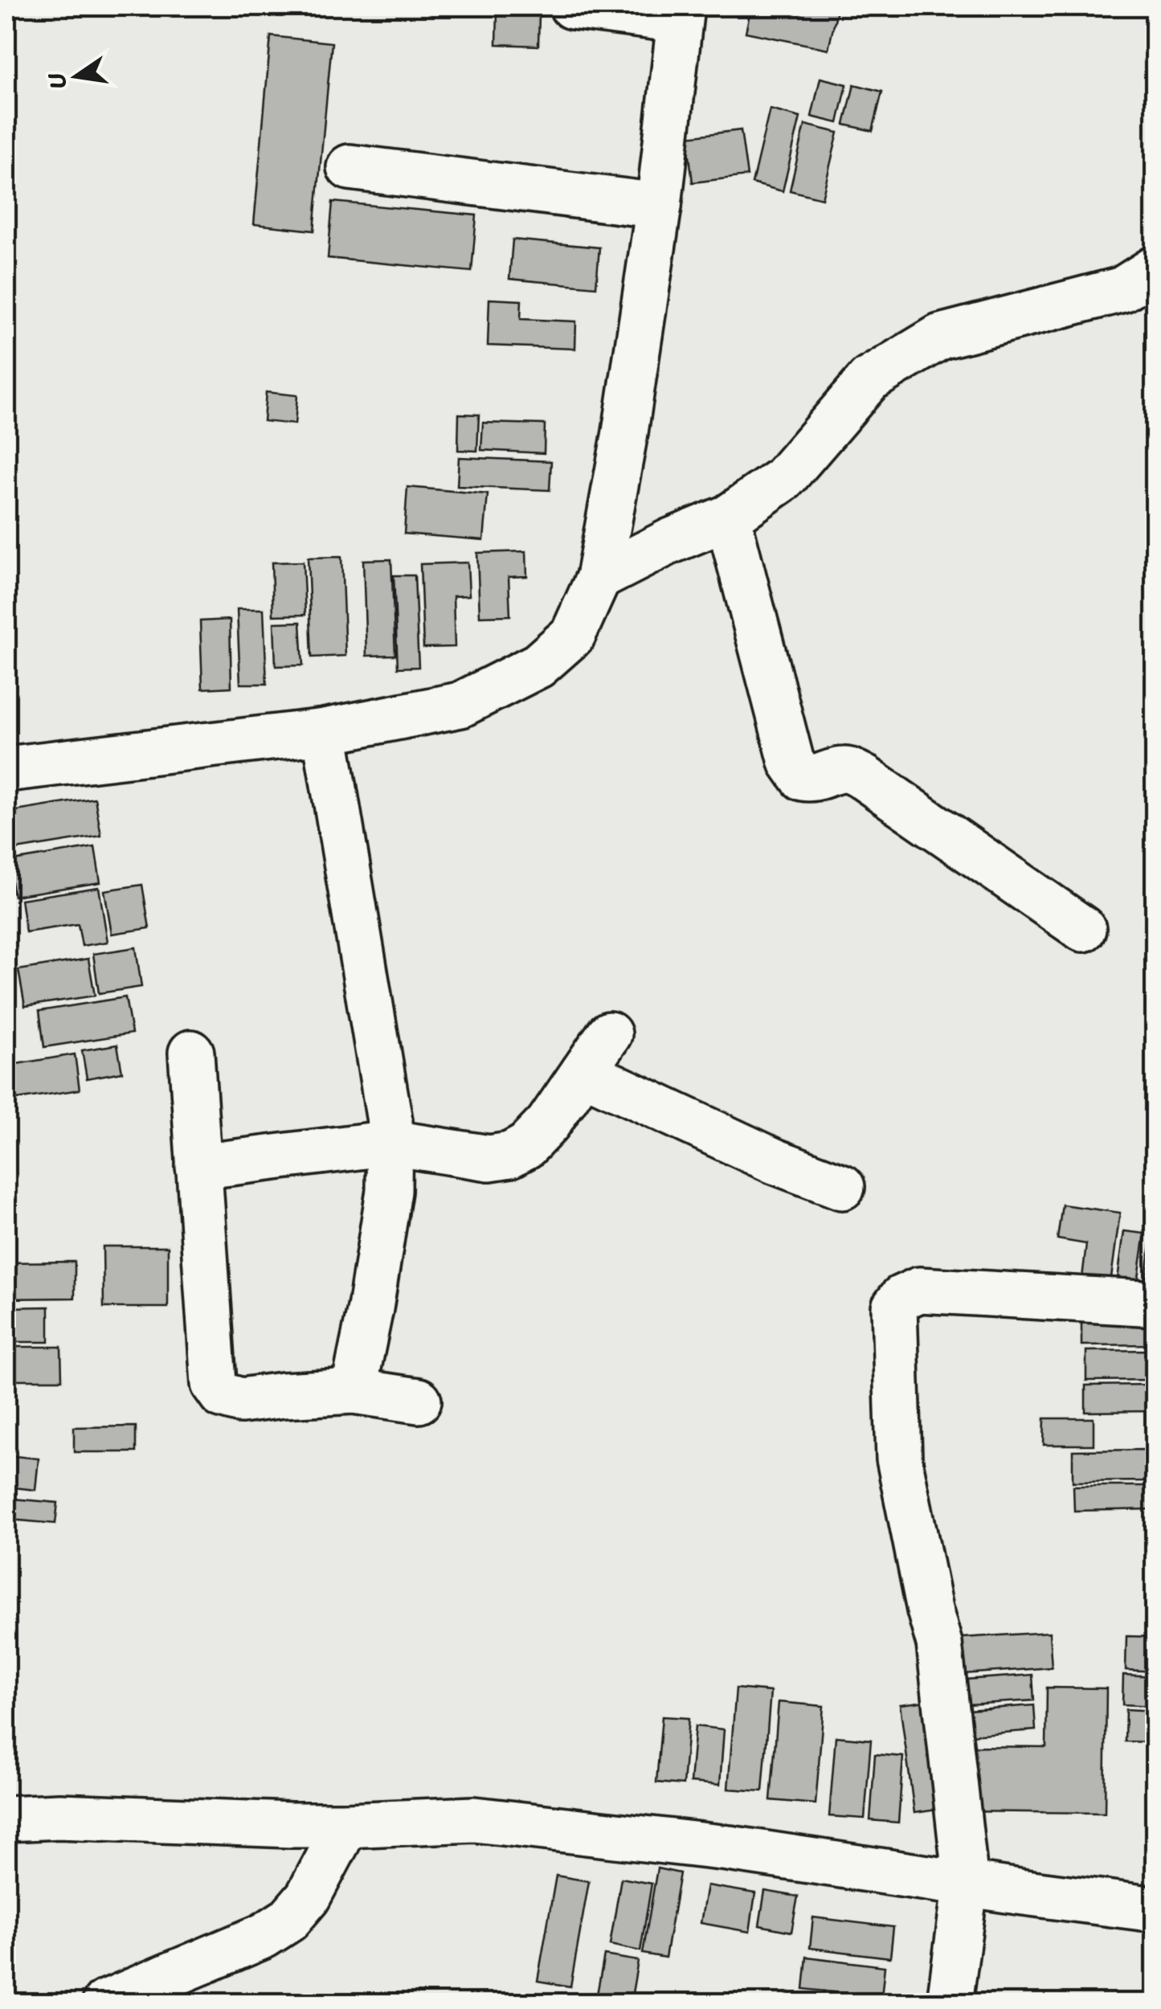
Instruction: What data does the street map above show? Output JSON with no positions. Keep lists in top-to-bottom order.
{
  "north": "left"
}
